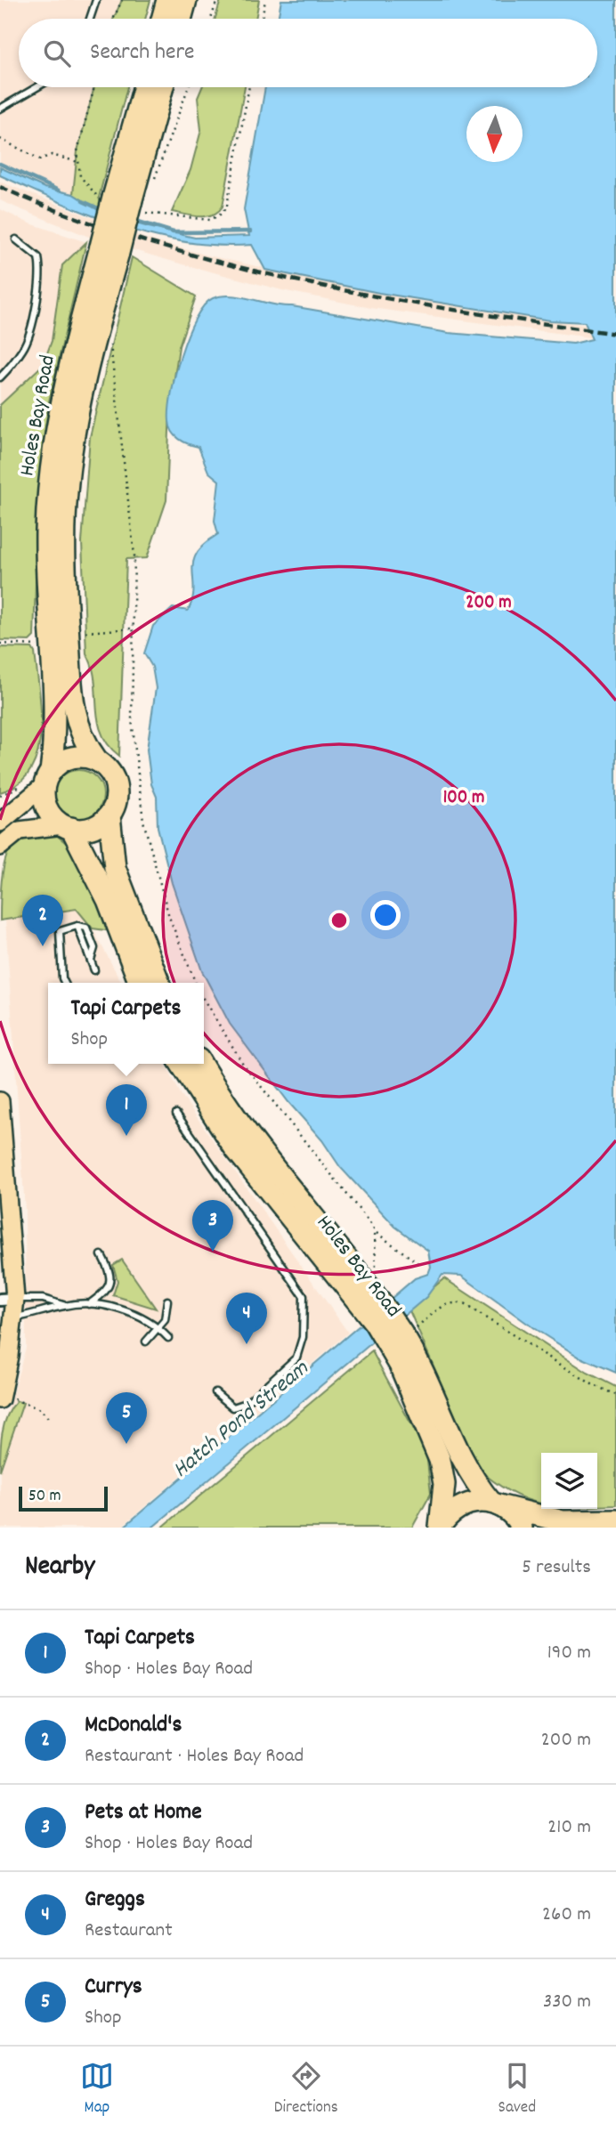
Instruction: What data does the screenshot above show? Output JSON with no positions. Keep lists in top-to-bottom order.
{
  "streets": {
    "highway": ["Holes Bay Road"]
  },
  "water": ["Hatch Pond Stream"],
  "scale_bar": "50 m",
  "north": "bottom",
  "page": {
    "search": "Search here",
    "pins": [
      "2",
      "1",
      "3",
      "4",
      "5"
    ],
    "popup": ["Tapi Carpets", "Shop"],
    "scale": "50 m",
    "heading": ["Nearby", "5 results"],
    "list": [
      {
        "mark": "1",
        "name": "Tapi Carpets",
        "note": "Shop · Holes Bay Road",
        "value": "190 m"
      },
      {
        "mark": "2",
        "name": "McDonald's",
        "note": "Restaurant · Holes Bay Road",
        "value": "200 m"
      },
      {
        "mark": "3",
        "name": "Pets at Home",
        "note": "Shop · Holes Bay Road",
        "value": "210 m"
      },
      {
        "mark": "4",
        "name": "Greggs",
        "note": "Restaurant",
        "value": "260 m"
      },
      {
        "mark": "5",
        "name": "Currys",
        "note": "Shop",
        "value": "330 m"
      }
    ],
    "nav": ["Map", "Directions", "Saved"]
  },
  "rings": ["200 m", "100 m"]
}
